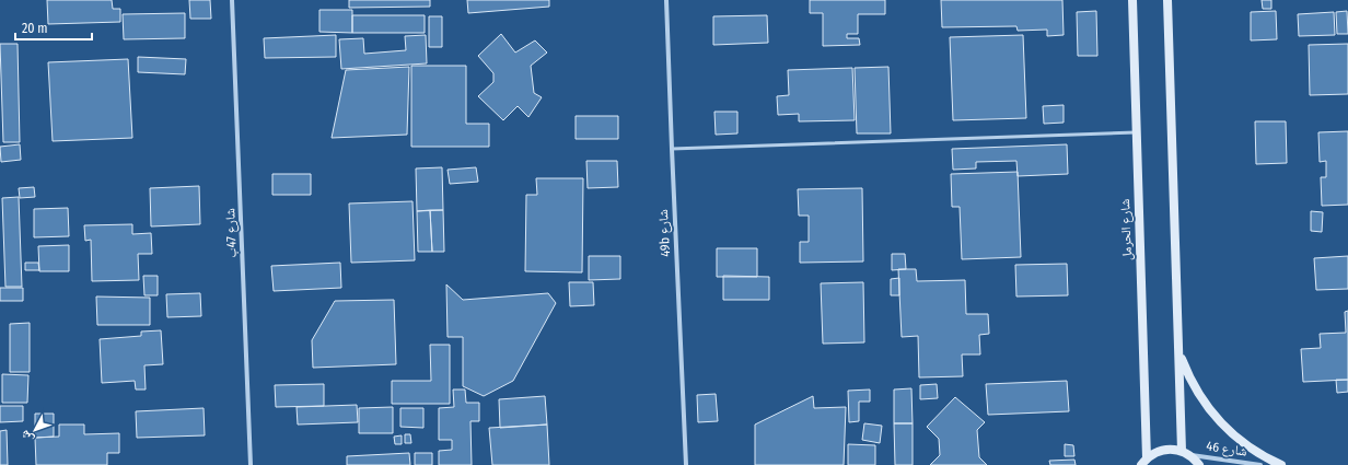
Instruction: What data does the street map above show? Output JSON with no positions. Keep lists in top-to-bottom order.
{
  "streets": {
    "street": [
      "شارع الحرمل",
      "شارع 47ب",
      "49b شارع",
      "شارع 46"
    ]
  },
  "scale_bar": "20 m",
  "north": "bottom left"
}
